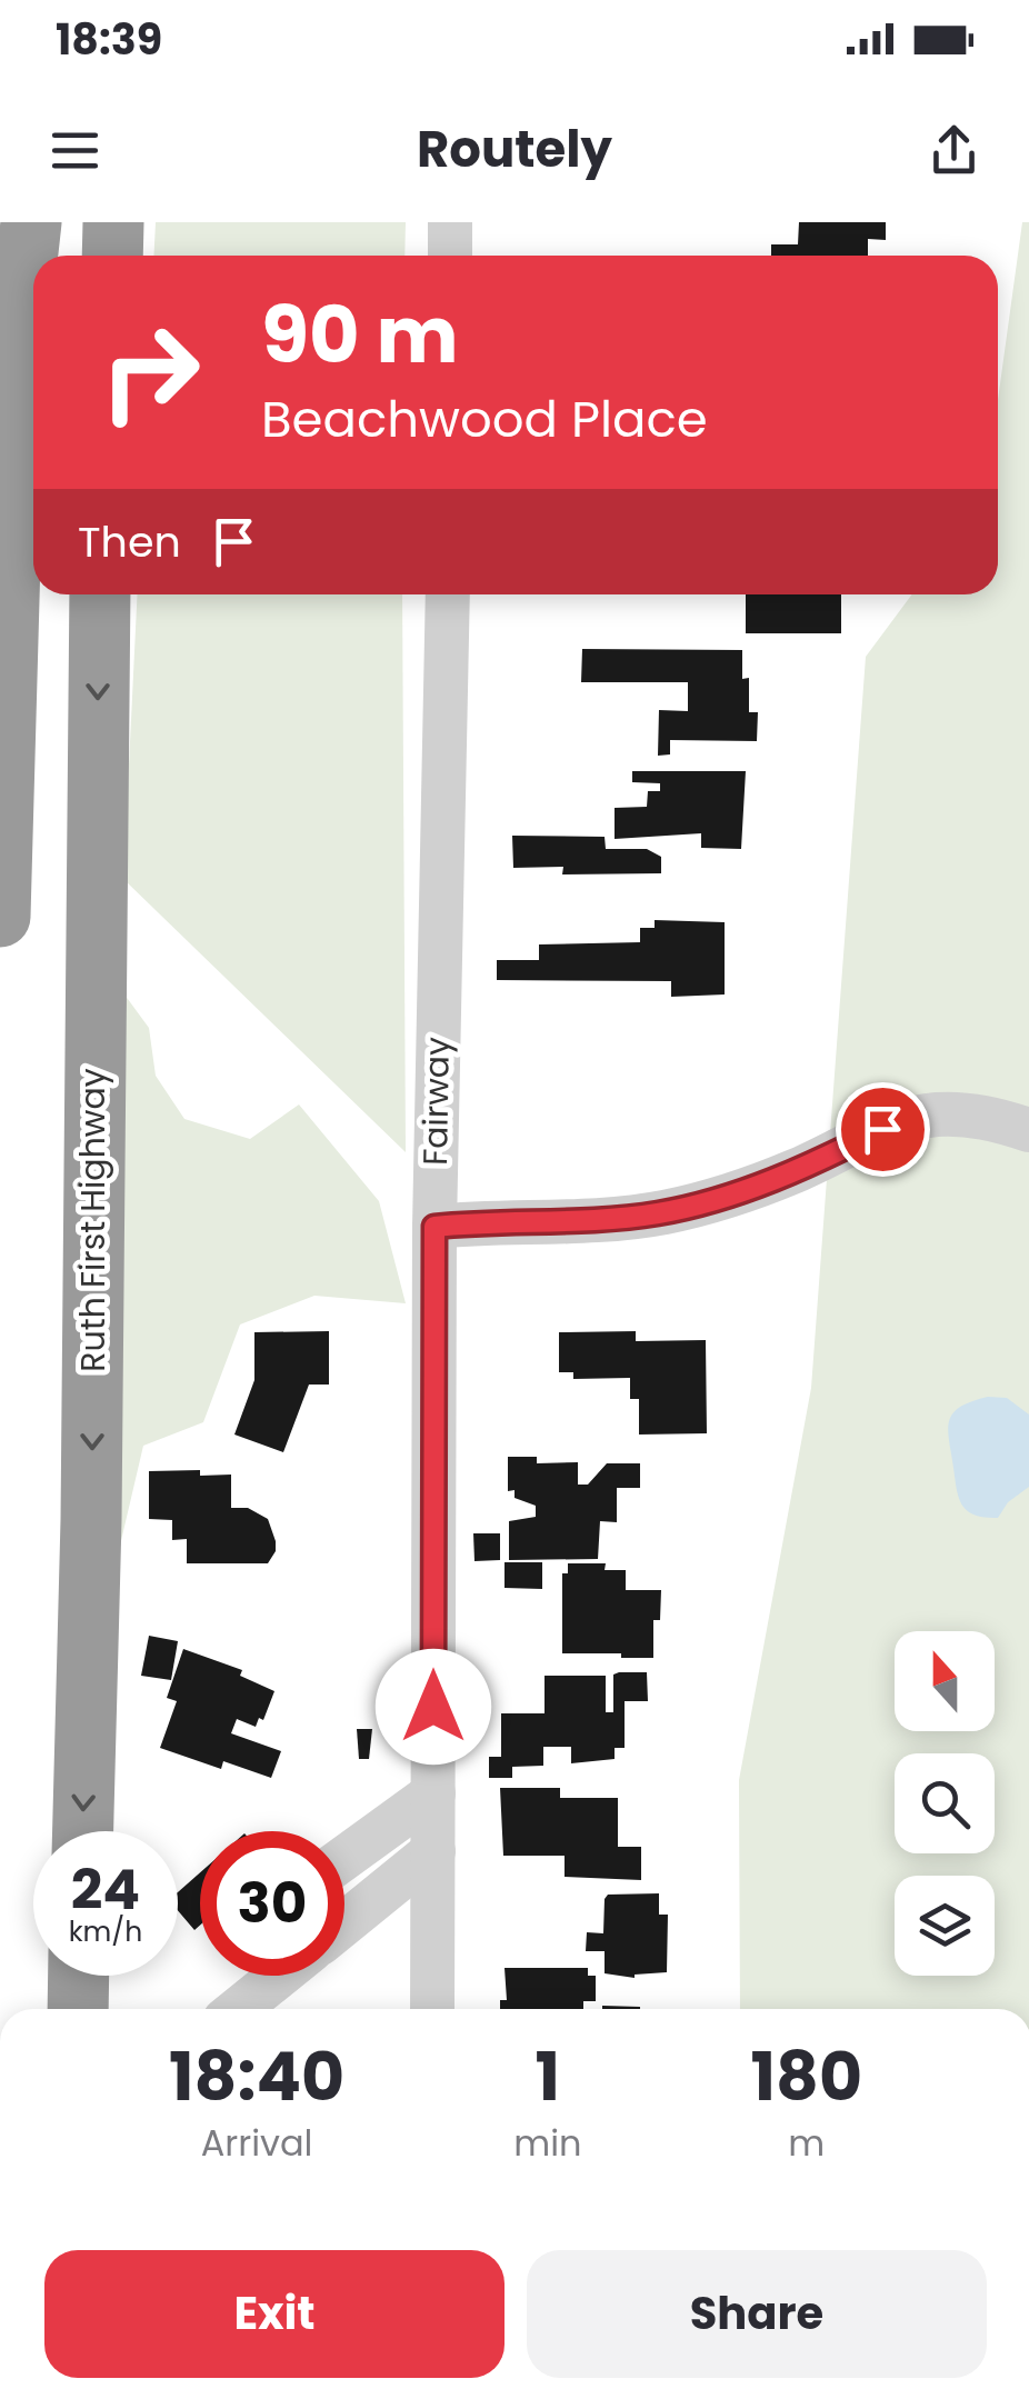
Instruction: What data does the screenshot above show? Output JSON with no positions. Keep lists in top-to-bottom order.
{
  "streets": {
    "highway": ["Ruth First Highway"],
    "street": ["Fairway"]
  },
  "one_way": ["Ruth First Highway"],
  "north": "top",
  "page": {
    "status": "18:39",
    "header": "Routely",
    "turn": ["90 m", "Beachwood Place"],
    "then": "Then",
    "speed": "24 km/h",
    "limit": "30",
    "eta": [
      "18:40",
      "Arrival",
      "1",
      "min",
      "180",
      "m"
    ],
    "buttons": ["Exit", "Share"]
  }
}
